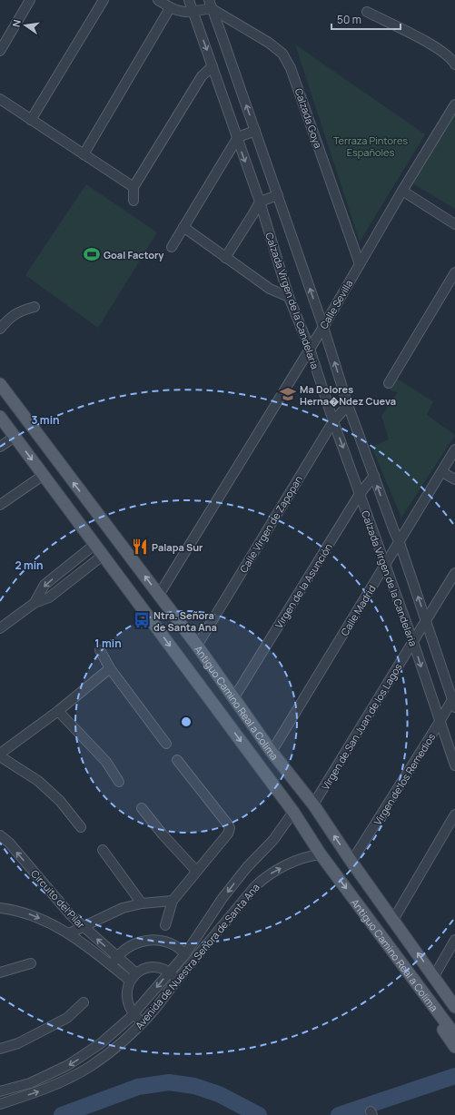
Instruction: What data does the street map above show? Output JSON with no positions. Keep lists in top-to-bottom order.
{
  "streets": {
    "main road": ["Antiguo Camino Real a Colima"],
    "street": [
      "Calzada Goya",
      "Calzada Virgen de la Candelaria",
      "Calle Sevilla",
      "Calle Virgen de Zapopan",
      "Virgen de la Asunción",
      "Calle Madrid",
      "Virgen de San Juan de los Lagos",
      "Virgen de los Remedios",
      "Circuito del Pilar",
      "Avenida de Nuestra Señora de Santa Ana"
    ]
  },
  "crossings": [
    ["Calzada Goya", "Calzada Virgen de la Candelaria"],
    ["Calzada Goya", "Calle Sevilla"],
    ["Calzada Virgen de la Candelaria", "Calle Sevilla"],
    ["Calzada Virgen de la Candelaria", "Calle Virgen de Zapopan"],
    ["Calzada Virgen de la Candelaria", "Virgen de la Asunción"],
    ["Calzada Virgen de la Candelaria", "Calle Madrid"],
    ["Calzada Virgen de la Candelaria", "Virgen de San Juan de los Lagos"],
    ["Calzada Virgen de la Candelaria", "Virgen de los Remedios"],
    ["Calle Sevilla", "Antiguo Camino Real a Colima"],
    ["Calle Virgen de Zapopan", "Antiguo Camino Real a Colima"],
    ["Virgen de la Asunción", "Antiguo Camino Real a Colima"],
    ["Calle Madrid", "Antiguo Camino Real a Colima"],
    ["Antiguo Camino Real a Colima", "Virgen de San Juan de los Lagos"],
    ["Antiguo Camino Real a Colima", "Virgen de los Remedios"],
    ["Antiguo Camino Real a Colima", "Avenida de Nuestra Señora de Santa Ana"]
  ],
  "parks": ["Terraza Pintores Españoles"],
  "places": {
    "sports": ["Goal Factory"],
    "school or university": ["Ma Dolores Herna�Ndez Cueva"],
    "restaurant": ["Palapa Sur"],
    "bus stop": ["Ntra. Señora de Santa Ana"]
  },
  "scale_bar": "50 m",
  "north": "left",
  "rings": ["3 min", "2 min", "1 min"]
}
